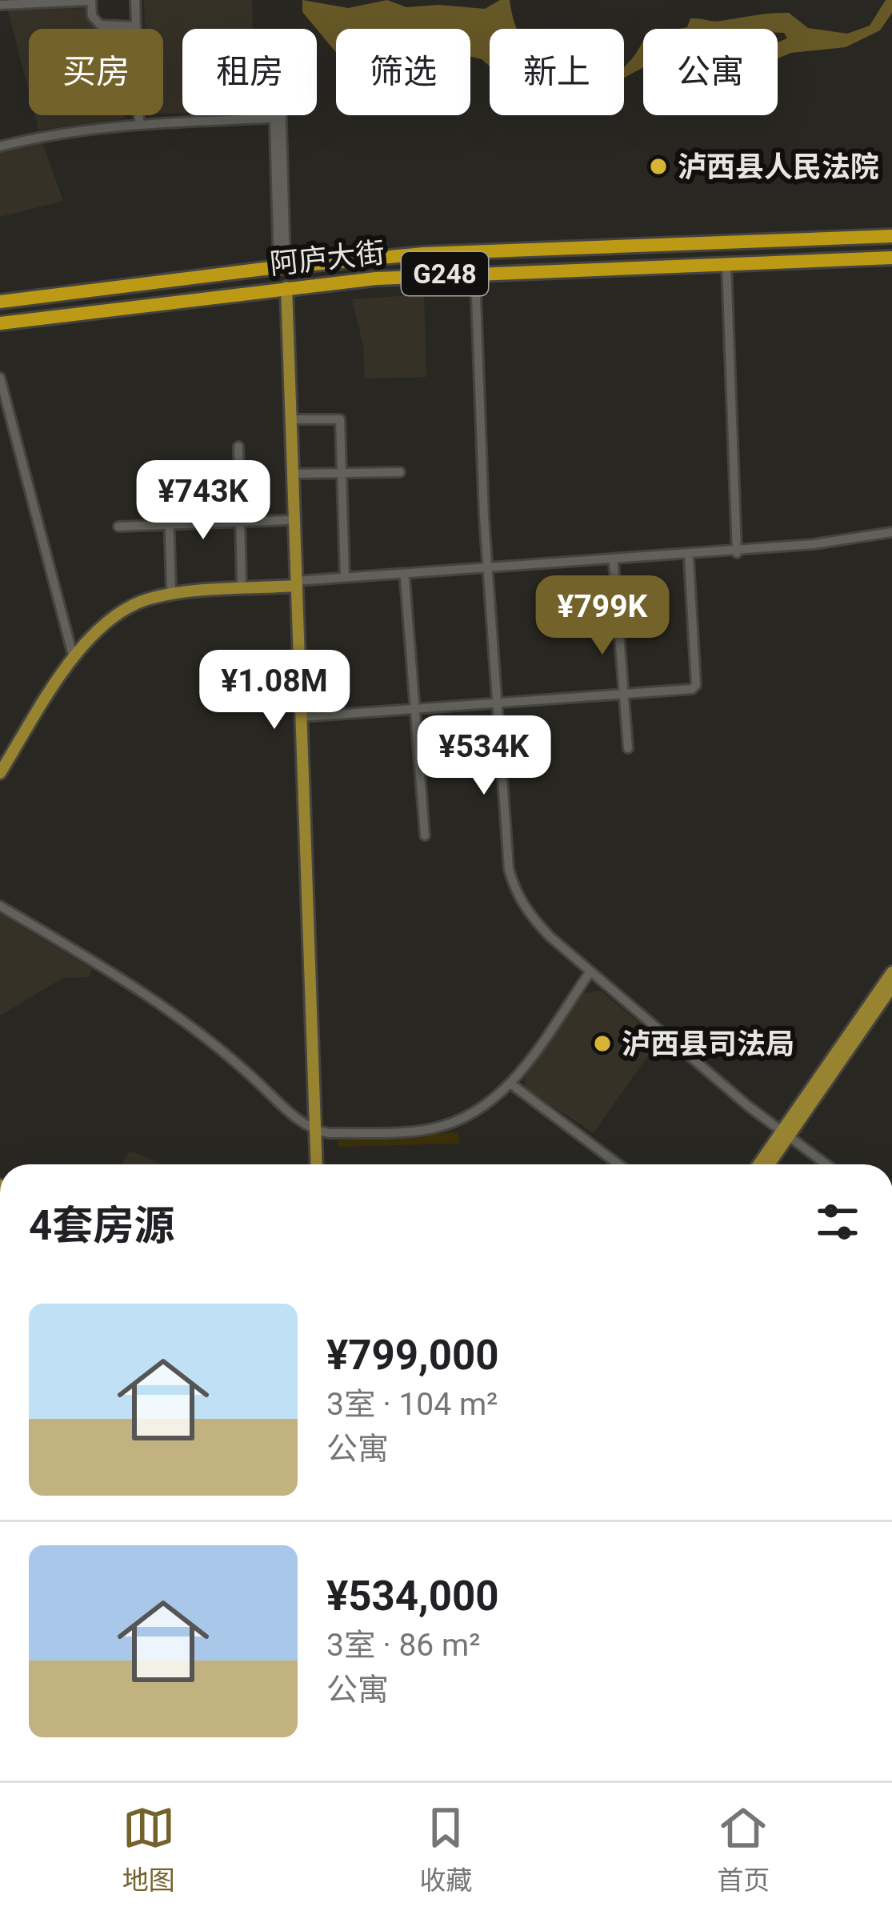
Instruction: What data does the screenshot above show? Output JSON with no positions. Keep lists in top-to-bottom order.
{
  "streets": {
    "highway": ["阿庐大街", "G248"]
  },
  "crossings": [
    ["阿庐大街", "G248"]
  ],
  "places": ["泸西县人民法院", "泸西县司法局"],
  "page": {
    "chip": [
      "买房",
      "租房",
      "筛选",
      "新上",
      "公寓"
    ],
    "price": [
      "¥743K",
      "¥799K",
      "¥1.08M",
      "¥534K"
    ],
    "heading": "4套房源",
    "list": [
      {
        "name": "¥799,000",
        "note": "3室 · 104 m² · 公寓"
      },
      {
        "name": "¥534,000",
        "note": "3室 · 86 m² · 公寓"
      }
    ],
    "tabs": ["地图", "收藏", "首页"]
  }
}
